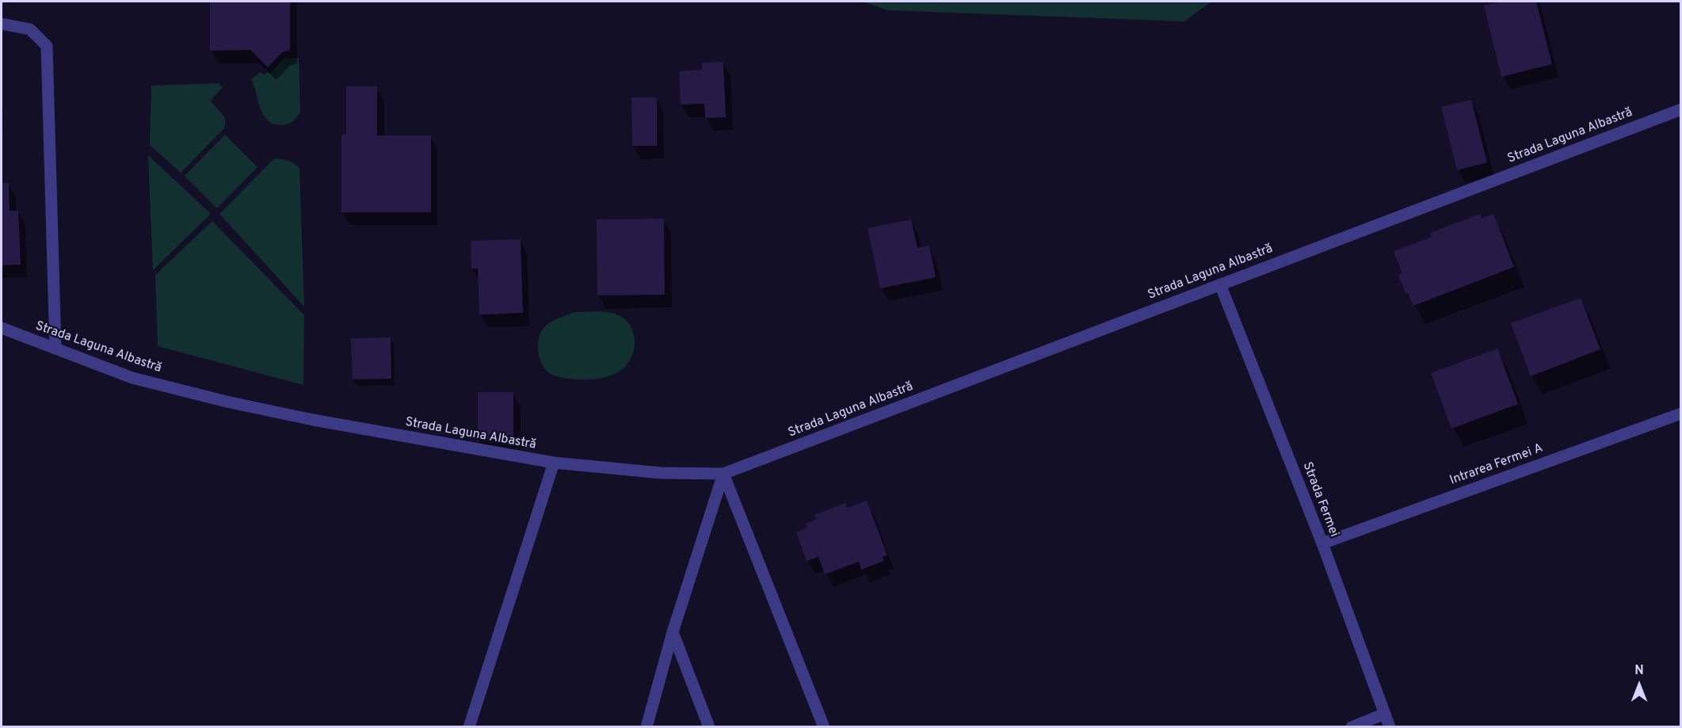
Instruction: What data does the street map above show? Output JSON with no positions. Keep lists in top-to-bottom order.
{
  "streets": {
    "street": ["Strada Laguna Albastră", "Intrarea Fermei A", "Strada Fermei"]
  },
  "crossings": [
    ["Strada Laguna Albastră", "Strada Fermei"],
    ["Intrarea Fermei A", "Strada Fermei"]
  ],
  "north": "top"
}
